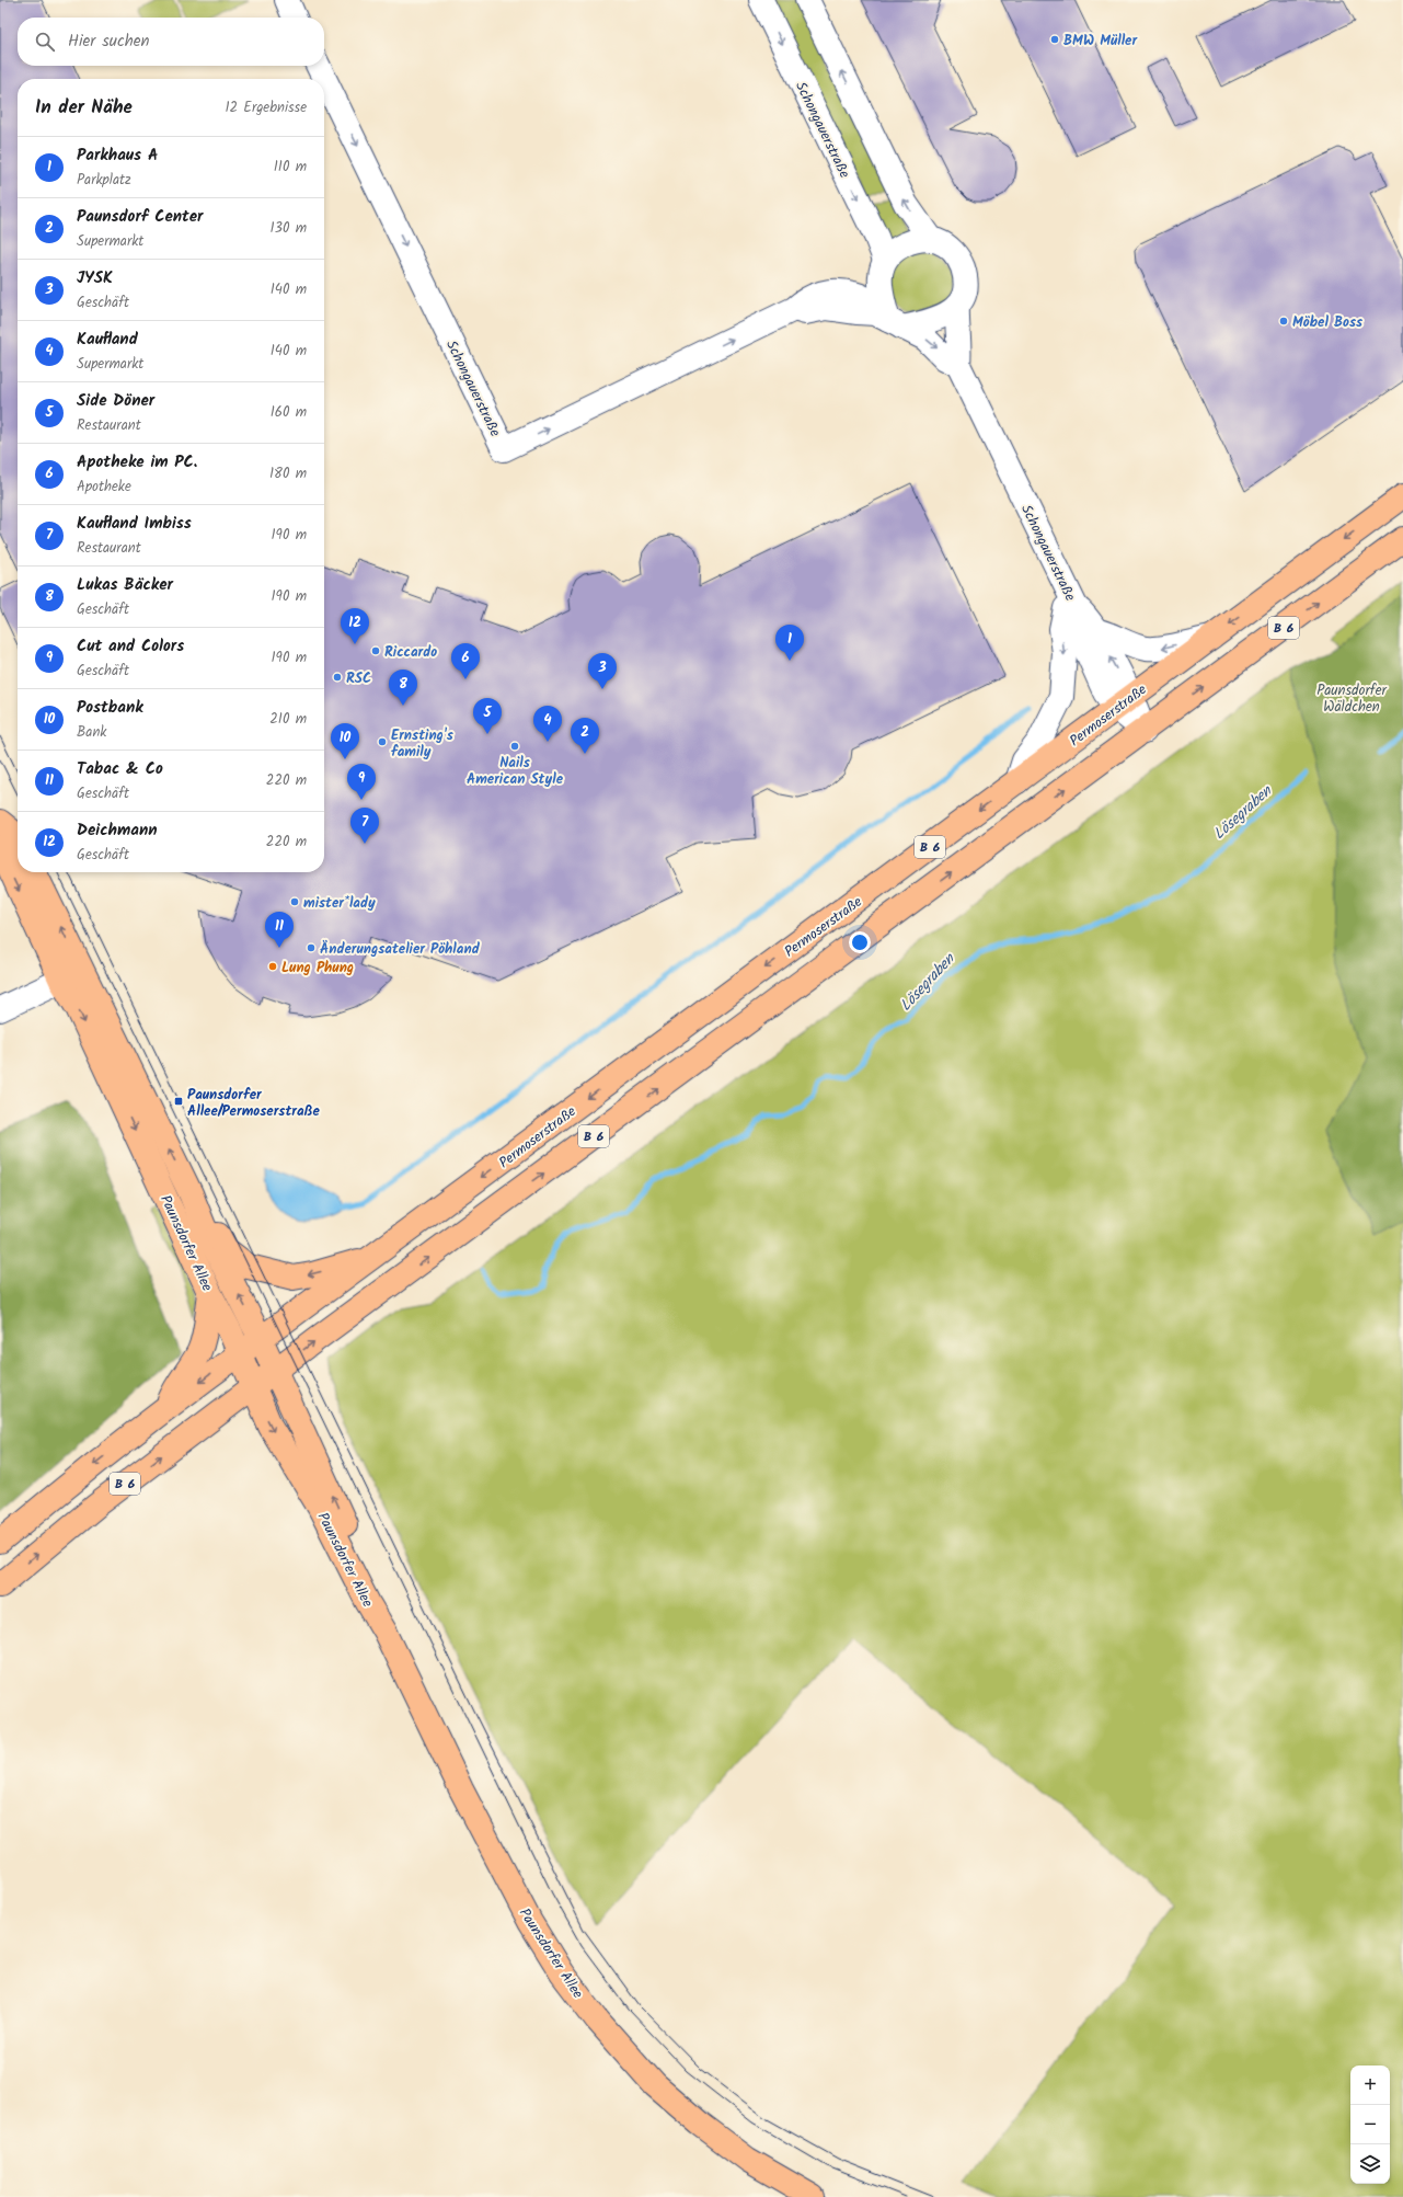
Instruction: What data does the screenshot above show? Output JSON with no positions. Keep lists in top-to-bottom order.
{
  "streets": {
    "main road": ["B 6", "Permoserstraße", "Paunsdorfer Allee"],
    "street": ["Schongauerstraße"]
  },
  "crossings": [
    ["Schongauerstraße", "B 6"],
    ["Schongauerstraße", "Permoserstraße"],
    ["B 6", "Permoserstraße"],
    ["B 6", "Paunsdorfer Allee"],
    ["Permoserstraße", "Paunsdorfer Allee"]
  ],
  "water": ["Lösegraben"],
  "parks": ["Paunsdorfer Wäldchen"],
  "places": {
    "other": [
      "BMW Müller",
      "Möbel Boss",
      "Riccardo",
      "RSC",
      "Ernsting's family",
      "Nails American Style",
      "mister*lady",
      "Änderungsatelier Pöhland",
      "Lung Phung"
    ],
    "transit": ["Paunsdorfer Allee/Permoserstraße"]
  },
  "page": {
    "search": "Hier suchen",
    "heading": ["In der Nähe", "12 Ergebnisse"],
    "list": [
      {
        "mark": "1",
        "name": "Parkhaus A",
        "note": "Parkplatz",
        "value": "110 m"
      },
      {
        "mark": "2",
        "name": "Paunsdorf Center",
        "note": "Supermarkt",
        "value": "130 m"
      },
      {
        "mark": "3",
        "name": "JYSK",
        "note": "Geschäft",
        "value": "140 m"
      },
      {
        "mark": "4",
        "name": "Kaufland",
        "note": "Supermarkt",
        "value": "140 m"
      },
      {
        "mark": "5",
        "name": "Side Döner",
        "note": "Restaurant",
        "value": "160 m"
      },
      {
        "mark": "6",
        "name": "Apotheke im PC.",
        "note": "Apotheke",
        "value": "180 m"
      },
      {
        "mark": "7",
        "name": "Kaufland Imbiss",
        "note": "Restaurant",
        "value": "190 m"
      },
      {
        "mark": "8",
        "name": "Lukas Bäcker",
        "note": "Geschäft",
        "value": "190 m"
      },
      {
        "mark": "9",
        "name": "Cut and Colors",
        "note": "Geschäft",
        "value": "190 m"
      },
      {
        "mark": "10",
        "name": "Postbank",
        "note": "Bank",
        "value": "210 m"
      },
      {
        "mark": "11",
        "name": "Tabac & Co",
        "note": "Geschäft",
        "value": "220 m"
      },
      {
        "mark": "12",
        "name": "Deichmann",
        "note": "Geschäft",
        "value": "220 m"
      }
    ],
    "pins": [
      "12",
      "1",
      "6",
      "3",
      "8",
      "5",
      "4",
      "2",
      "10",
      "9",
      "7",
      "11"
    ],
    "map_buttons": ["+", "−"]
  }
}
